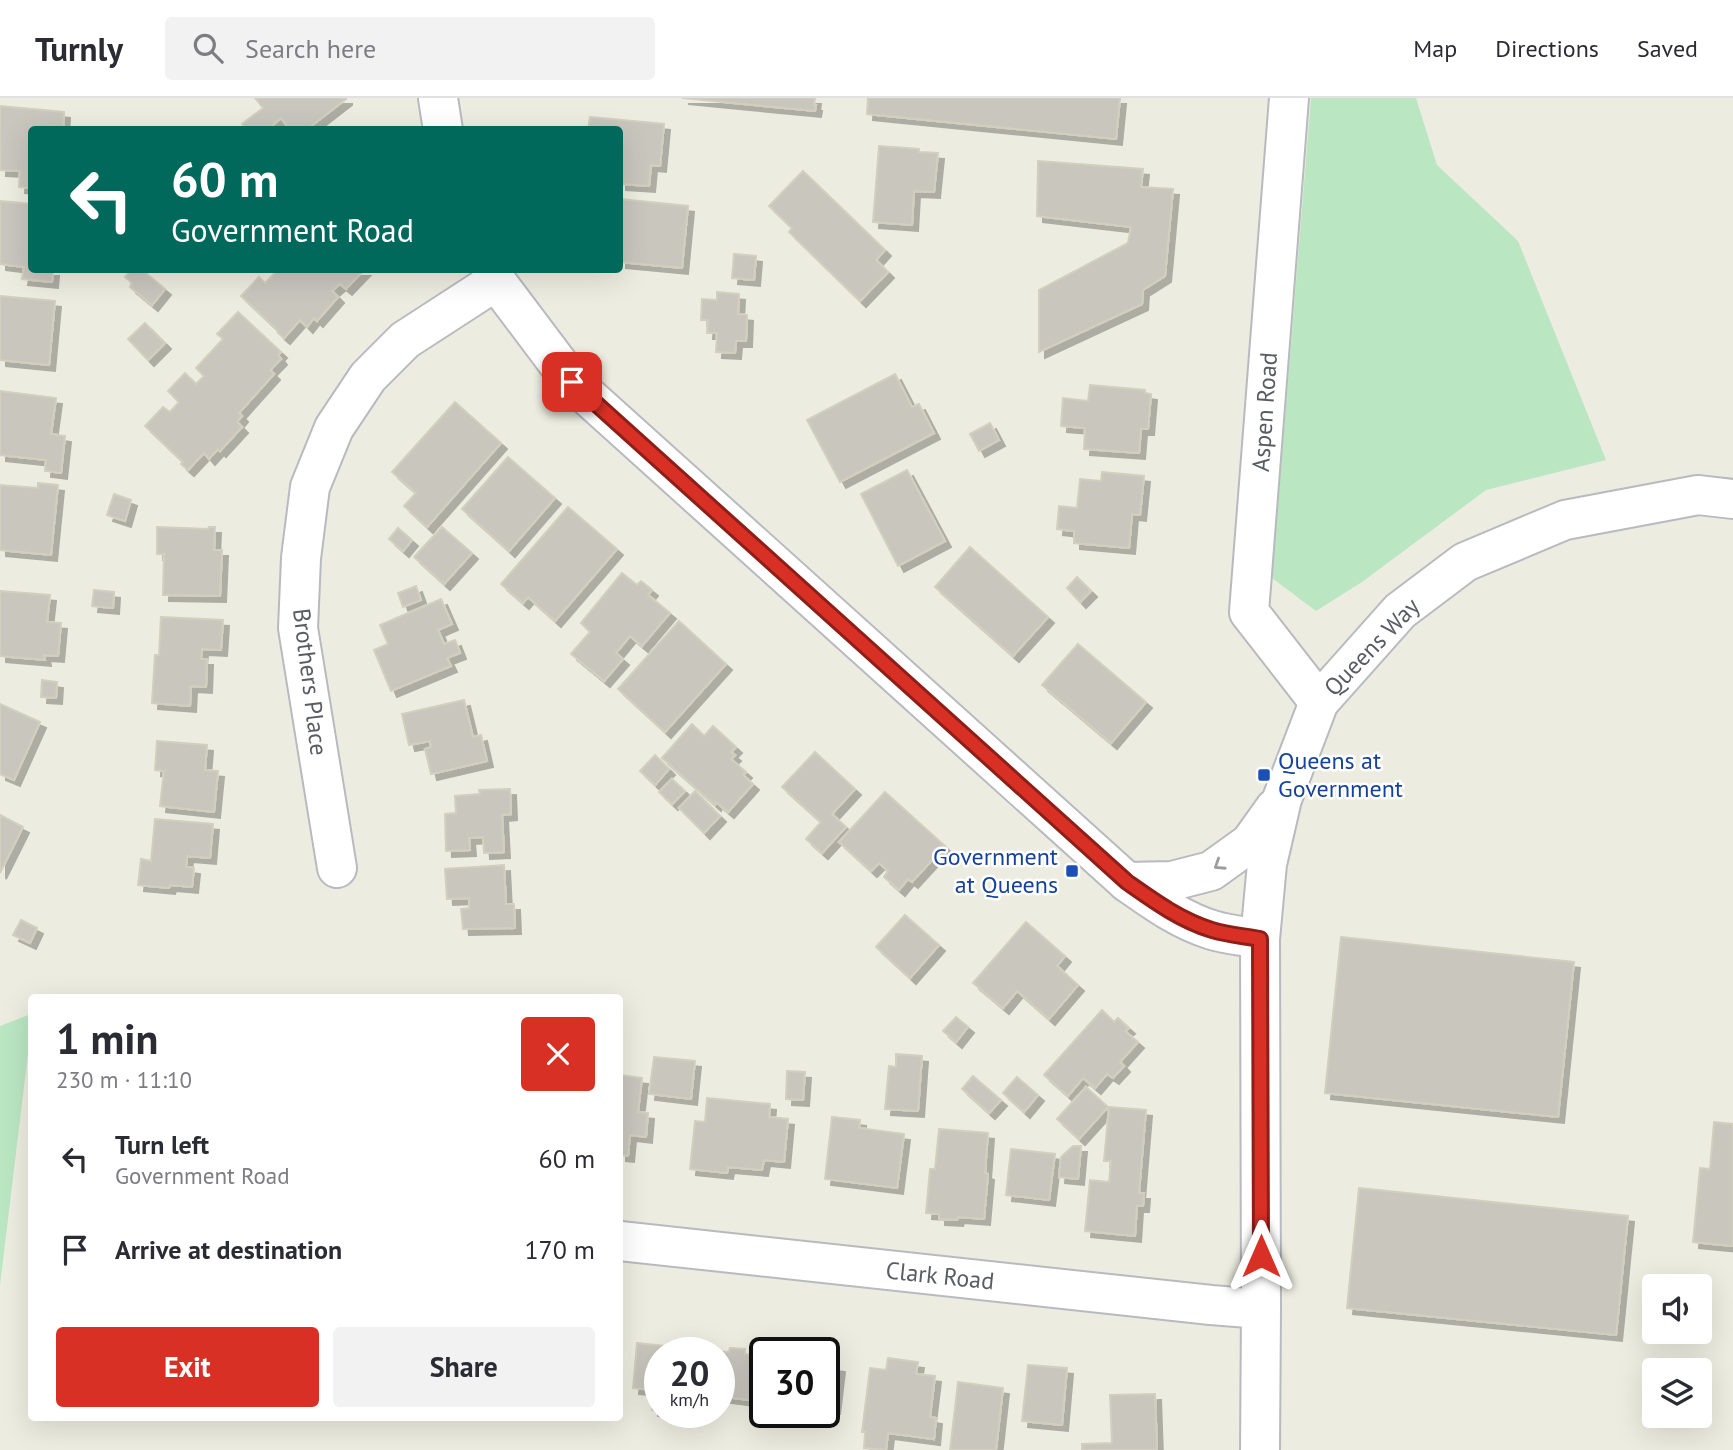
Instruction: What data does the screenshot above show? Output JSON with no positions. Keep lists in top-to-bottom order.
{
  "streets": {
    "street": [
      "Aspen Road",
      "Queens Way",
      "Brothers Place",
      "Clark Road"
    ]
  },
  "crossings": [
    ["Aspen Road", "Queens Way"],
    ["Queens Way", "Clark Road"]
  ],
  "places": {
    "transit": ["Queens at Government", "Government at Queens"]
  },
  "page": {
    "header": "Turnly",
    "search": "Search here",
    "nav": ["Map", "Directions", "Saved"],
    "turn": ["60 m", "Government Road"],
    "heading": ["1 min", "230 m · 11:10"],
    "list": [
      {
        "name": "Turn left",
        "note": "Government Road",
        "value": "60 m"
      },
      {
        "name": "Arrive at destination",
        "value": "170 m"
      }
    ],
    "buttons": ["Exit", "Share"],
    "speed": "20 km/h",
    "limit": "30"
  }
}
